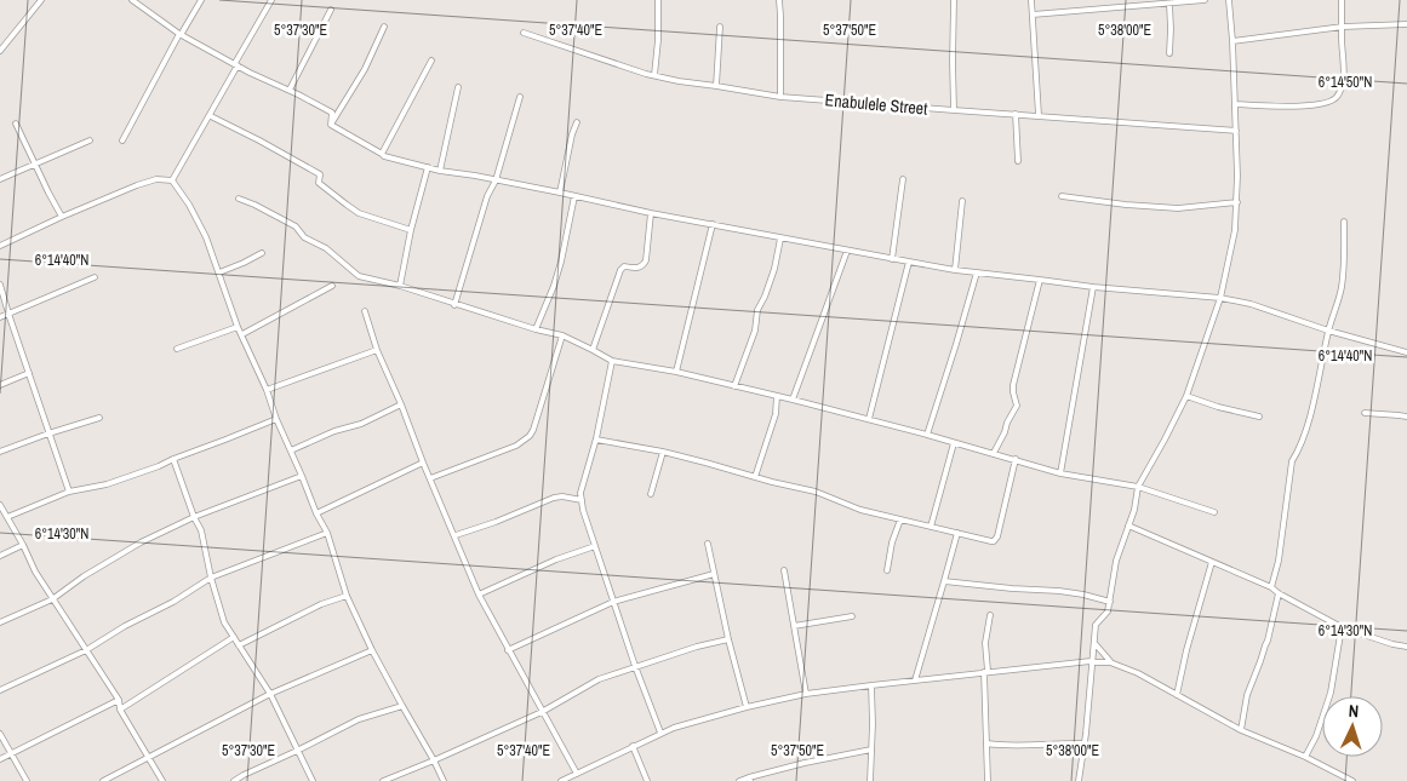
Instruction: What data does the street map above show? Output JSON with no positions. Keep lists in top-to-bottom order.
{
  "streets": {
    "street": ["Enabulele Street"]
  },
  "north": "top",
  "coordinates": [
    "5°37'30\"E",
    "5°37'40\"E",
    "5°37'50\"E",
    "5°38'00\"E",
    "6°14'50\"N",
    "6°14'40\"N",
    "6°14'30\"N"
  ]
}
